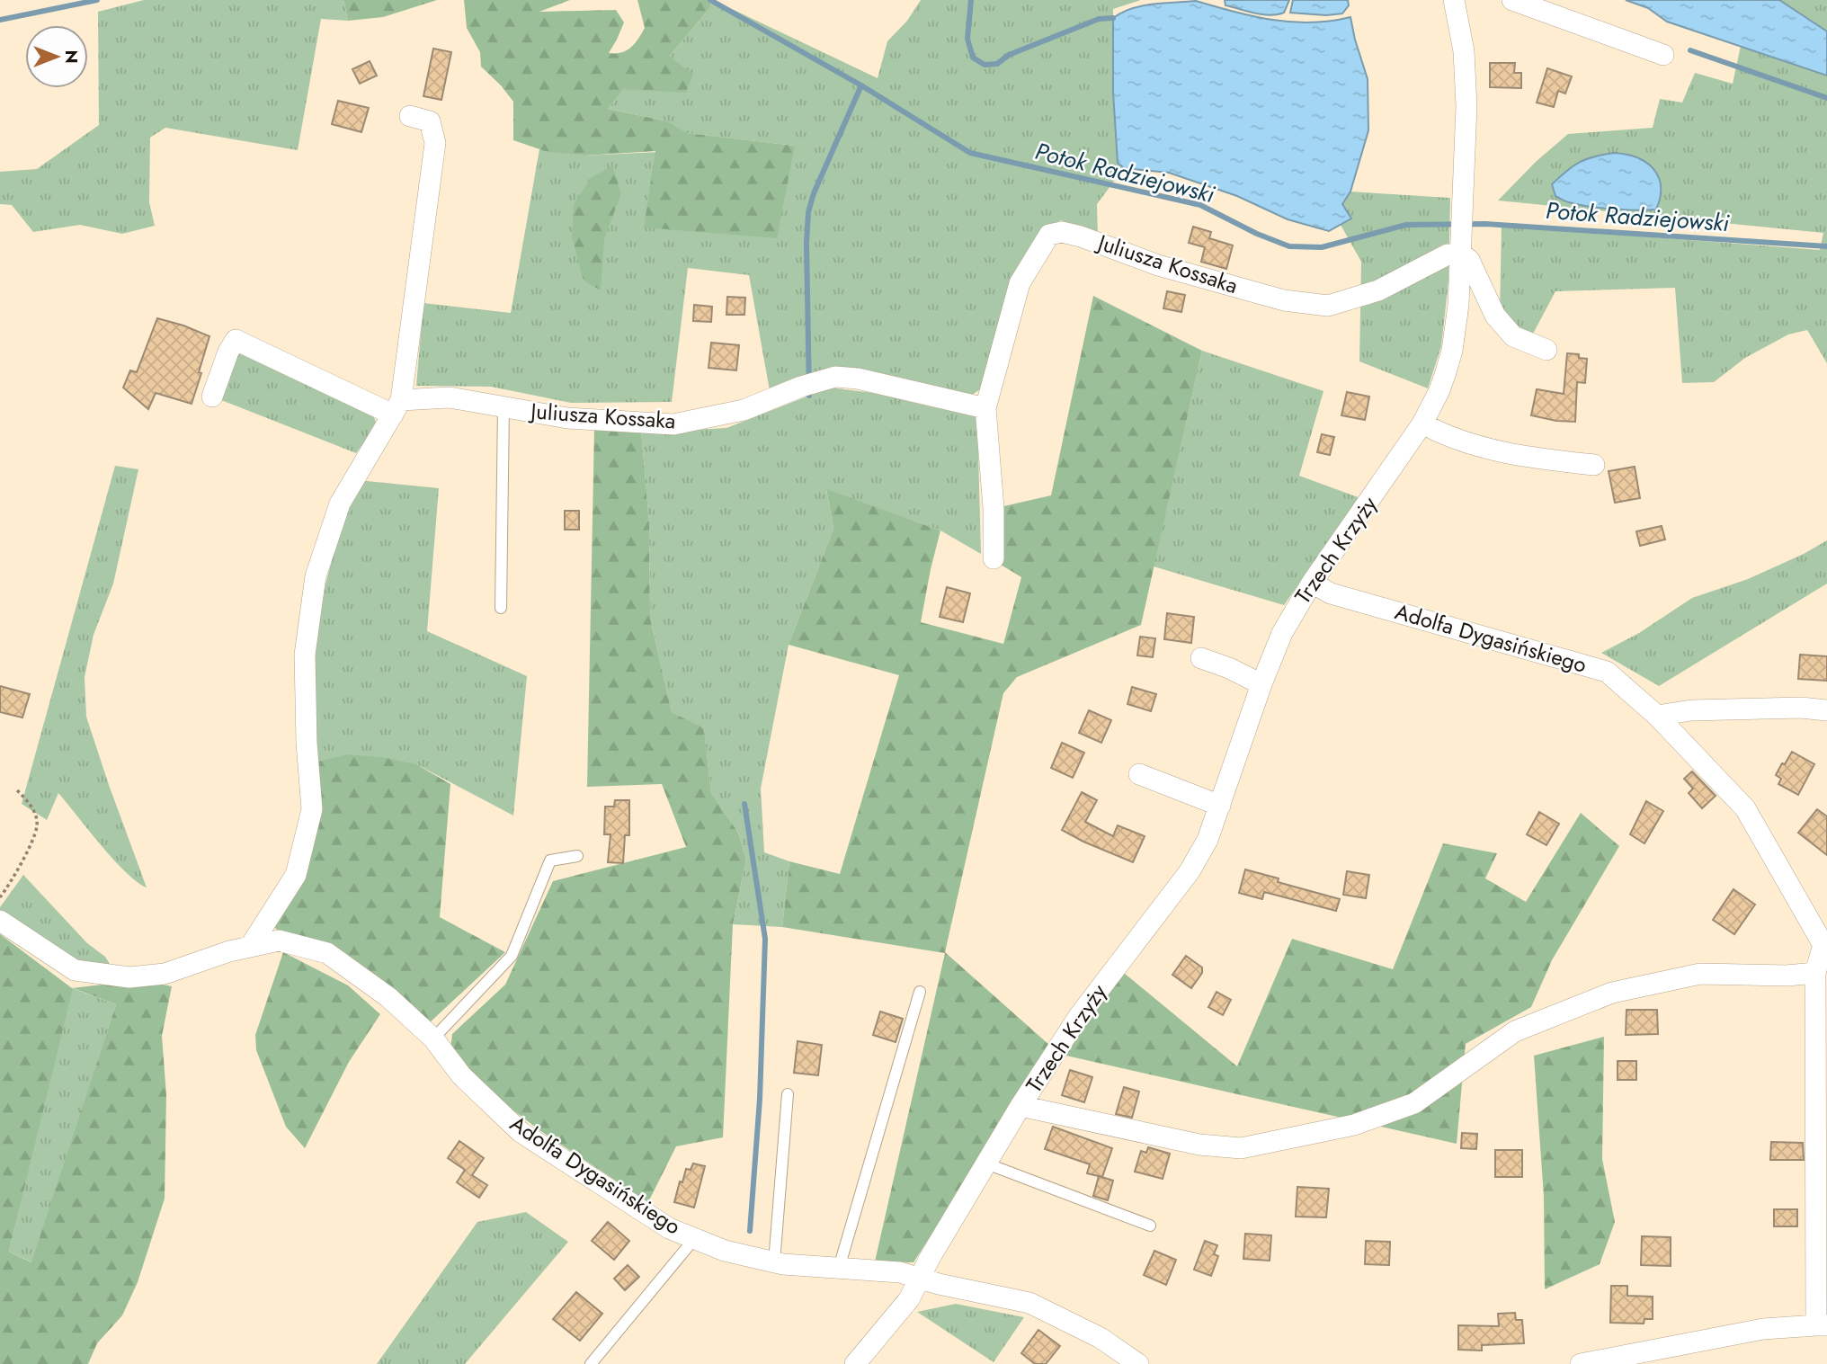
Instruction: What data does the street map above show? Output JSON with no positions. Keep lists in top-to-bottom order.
{
  "streets": {
    "street": ["Juliusza Kossaka", "Trzech Krzyży", "Adolfa Dygasińskiego"]
  },
  "crossings": [
    ["Juliusza Kossaka", "Trzech Krzyży"],
    ["Trzech Krzyży", "Adolfa Dygasińskiego"]
  ],
  "water": ["Potok Radziejowski"],
  "north": "right"
}
